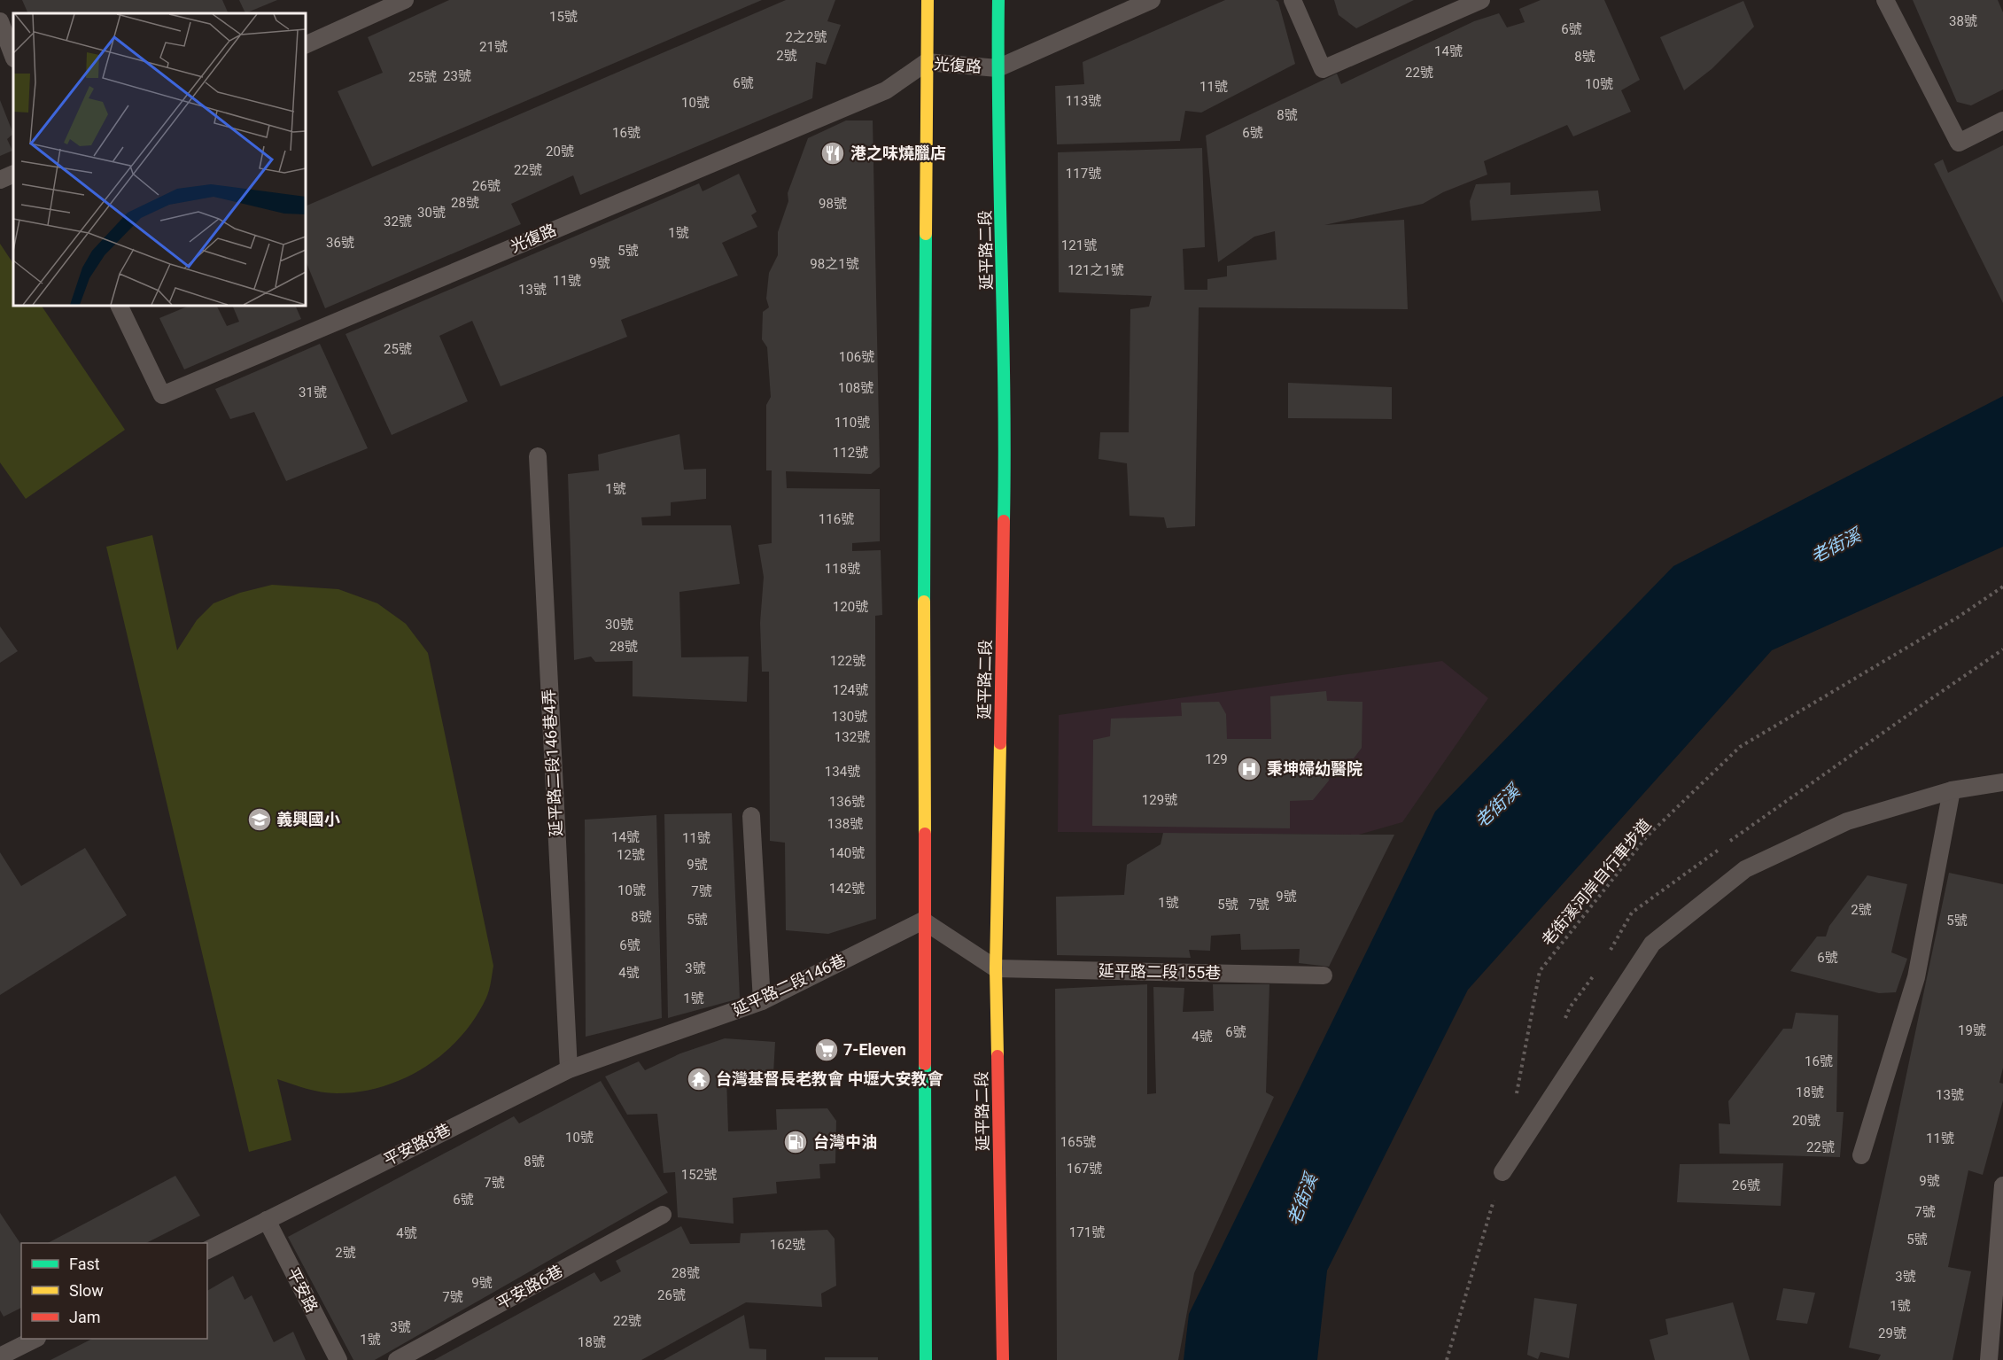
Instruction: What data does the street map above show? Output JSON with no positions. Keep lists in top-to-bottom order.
{
  "streets": {
    "main road": ["延平路二段"],
    "lane": [
      "光復路",
      "延平路二段146巷4弄",
      "延平路二段155巷",
      "延平路二段146巷",
      "平安路8巷",
      "平安路6巷",
      "平安路"
    ],
    "path": ["老街溪河岸自行車步道"]
  },
  "crossings": [
    ["光復路", "延平路二段"],
    ["延平路二段", "延平路二段155巷"],
    ["延平路二段146巷4弄", "延平路二段146巷"],
    ["延平路二段146巷4弄", "平安路8巷"],
    ["延平路二段146巷", "平安路8巷"],
    ["平安路8巷", "平安路"]
  ],
  "water": ["老街溪"],
  "places": {
    "restaurant": ["港之味燒臘店"],
    "hospital": ["秉坤婦幼醫院"],
    "school or university": ["義興國小"],
    "supermarket": ["7-Eleven"],
    "temple": ["台灣基督長老教會 中壢大安教會"],
    "fuel station": ["台灣中油"]
  },
  "house_numbers": [
    "15號",
    "38號",
    "6號",
    "2之2號",
    "21號",
    "14號",
    "2號",
    "8號",
    "22號",
    "23號",
    "25號",
    "6號",
    "10號",
    "11號",
    "113號",
    "10號",
    "8號",
    "16號",
    "6號",
    "20號",
    "22號",
    "117號",
    "26號",
    "28號",
    "98號",
    "30號",
    "32號",
    "1號",
    "36號",
    "121號",
    "5號",
    "9號",
    "98之1號",
    "121之1號",
    "11號",
    "13號",
    "25號",
    "106號",
    "108號",
    "31號",
    "110號",
    "112號",
    "1號",
    "116號",
    "118號",
    "120號",
    "30號",
    "28號",
    "122號",
    "124號",
    "130號",
    "132號",
    "129",
    "134號",
    "129號",
    "136號",
    "138號",
    "14號",
    "11號",
    "140號",
    "12號",
    "9號",
    "142號",
    "10號",
    "7號",
    "9號",
    "1號",
    "5號",
    "7號",
    "2號",
    "8號",
    "5號",
    "5號",
    "6號",
    "6號",
    "3號",
    "4號",
    "1號",
    "19號",
    "6號",
    "4號",
    "16號",
    "18號",
    "13號",
    "20號",
    "10號",
    "11號",
    "165號",
    "22號",
    "8號",
    "167號",
    "152號",
    "9號",
    "7號",
    "26號",
    "6號",
    "7號",
    "171號",
    "4號",
    "5號",
    "162號",
    "2號",
    "28號",
    "3號",
    "9號",
    "26號",
    "7號",
    "1號",
    "22號",
    "3號",
    "29號",
    "1號",
    "18號"
  ],
  "legend": ["Fast", "Slow", "Jam"]
}
